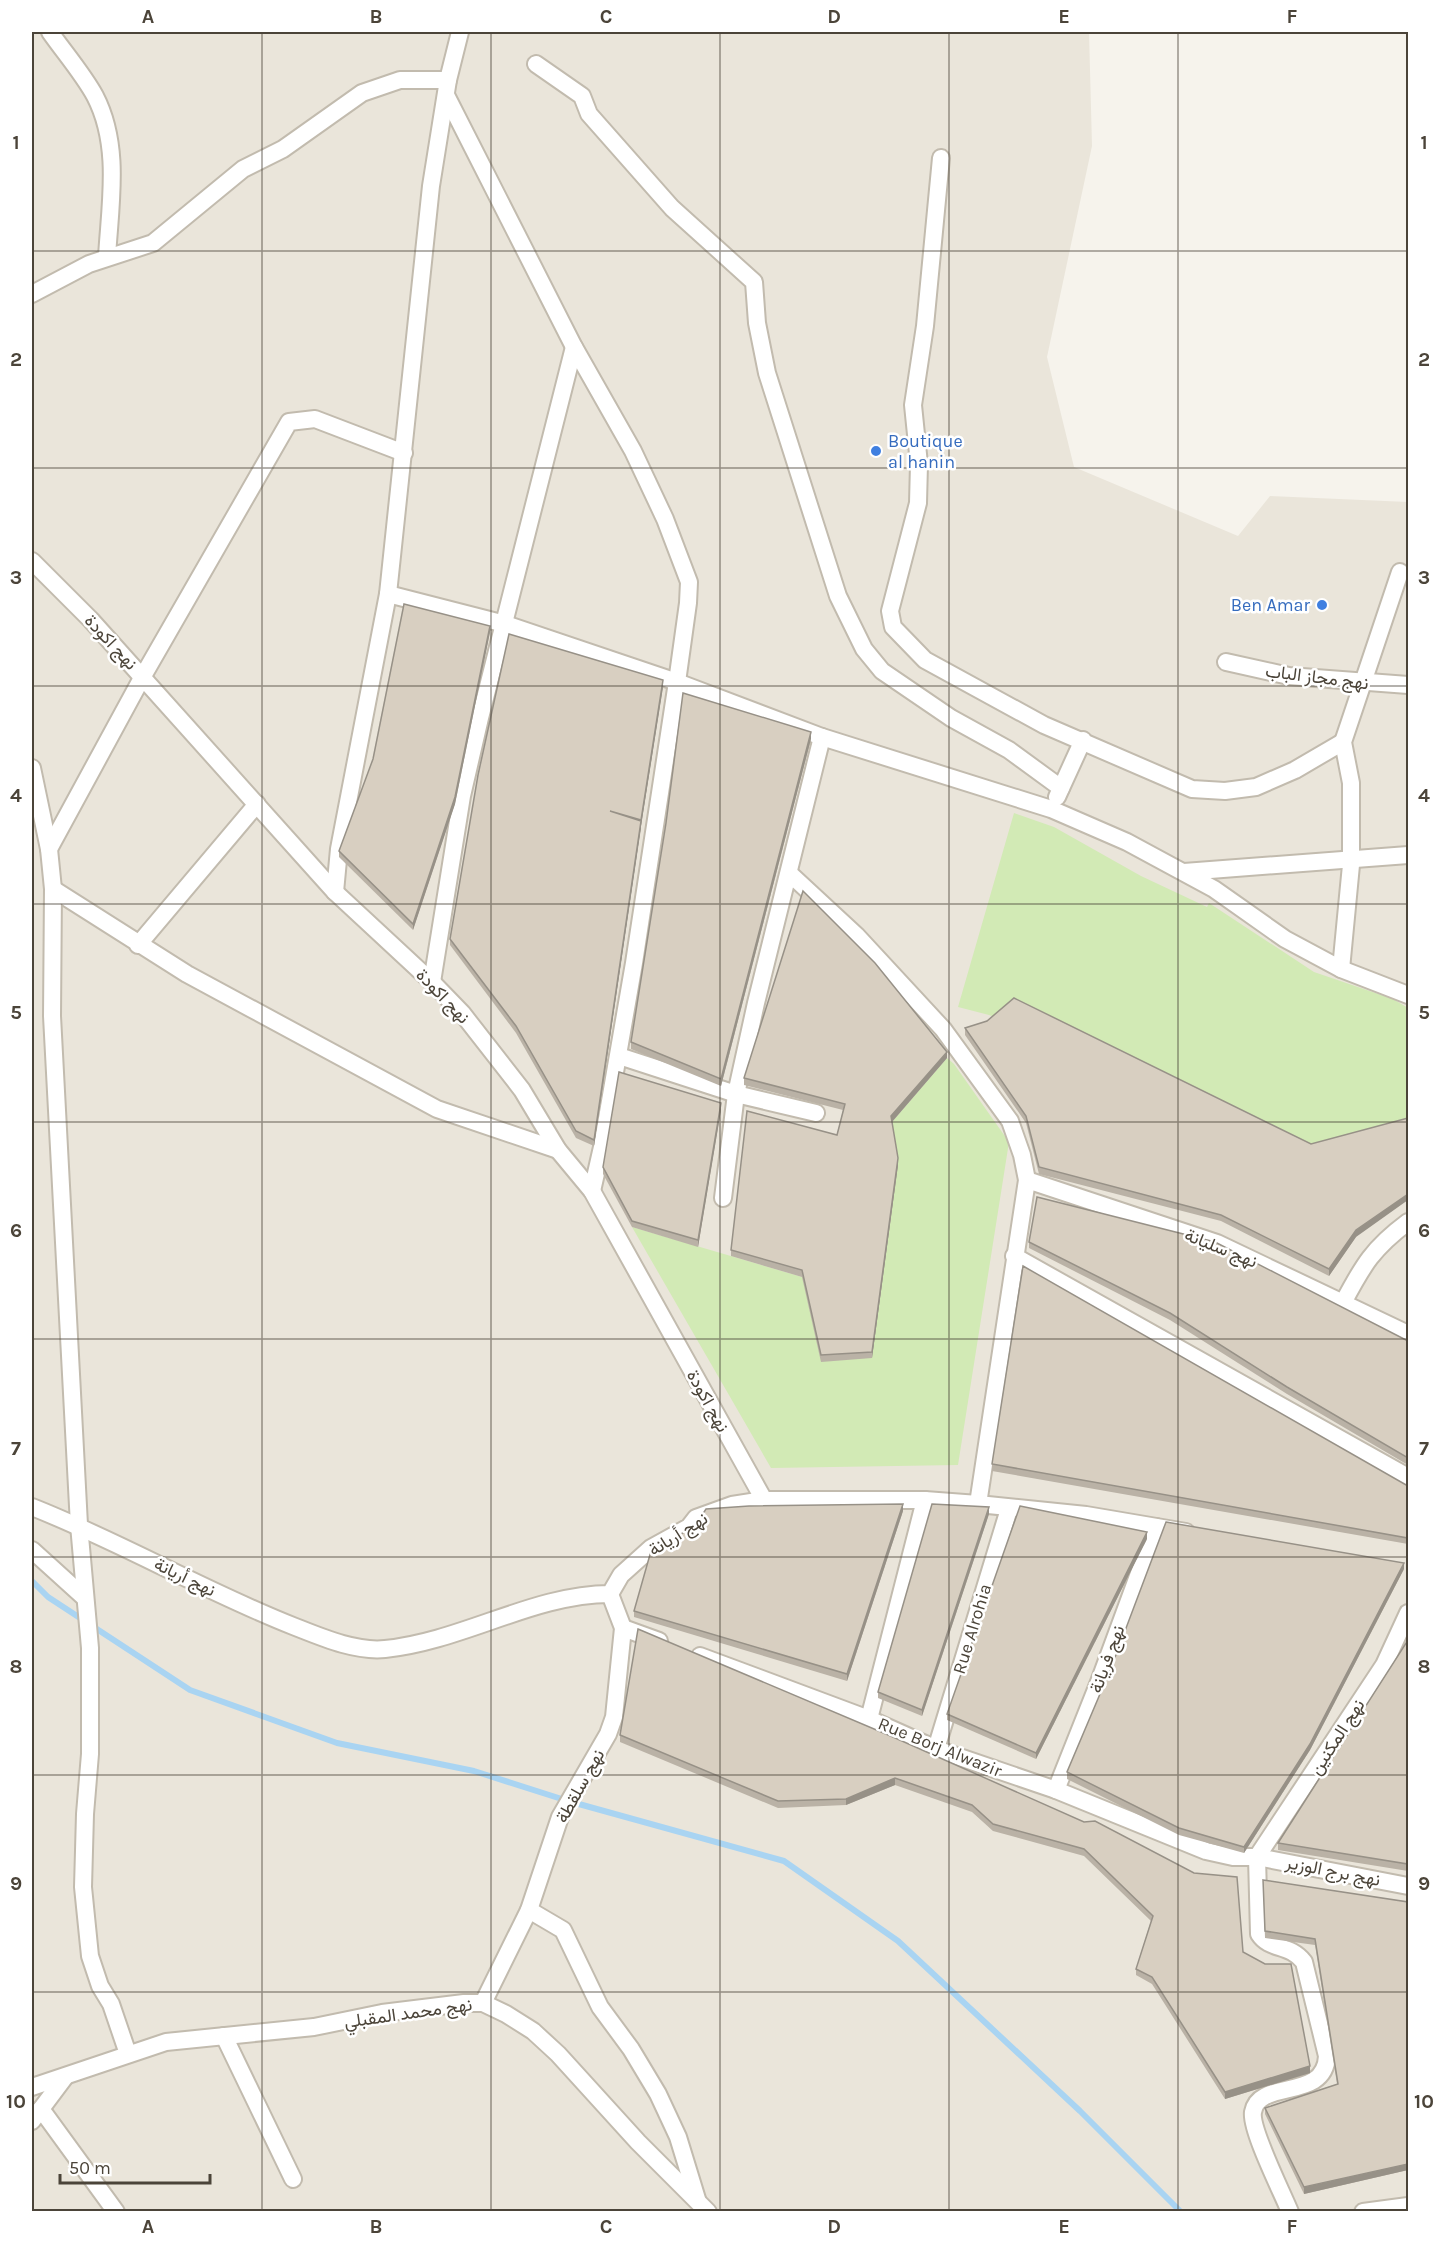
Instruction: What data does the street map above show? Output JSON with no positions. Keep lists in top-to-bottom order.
{
  "streets": {
    "street": [
      "نهج اكودة",
      "نهج مجاز الباب",
      "نهج سليانة",
      "نهج أريانة",
      "Rue Alrohia",
      "نهج فريانة",
      "نهج المكنين",
      "Rue Borj Alwazir",
      "نهج سلقطة",
      "نهج برج الوزير",
      "نهج محمد المقبلي"
    ]
  },
  "crossings": [
    ["نهج اكودة", "نهج أريانة"],
    ["نهج أريانة", "Rue Alrohia"],
    ["نهج أريانة", "نهج فريانة"],
    ["نهج أريانة", "نهج سلقطة"],
    ["Rue Alrohia", "Rue Borj Alwazir"],
    ["نهج فريانة", "Rue Borj Alwazir"],
    ["نهج المكنين", "Rue Borj Alwazir"],
    ["نهج المكنين", "نهج برج الوزير"],
    ["Rue Borj Alwazir", "نهج سلقطة"],
    ["Rue Borj Alwazir", "نهج برج الوزير"],
    ["نهج سلقطة", "نهج محمد المقبلي"]
  ],
  "places": ["Boutique al hanin", "Ben Amar"],
  "scale_bar": "50 m",
  "grid": {
    "columns": [
      "A",
      "B",
      "C",
      "D",
      "E",
      "F"
    ],
    "rows": [
      "1",
      "2",
      "3",
      "4",
      "5",
      "6",
      "7",
      "8",
      "9",
      "10"
    ]
  }
}
